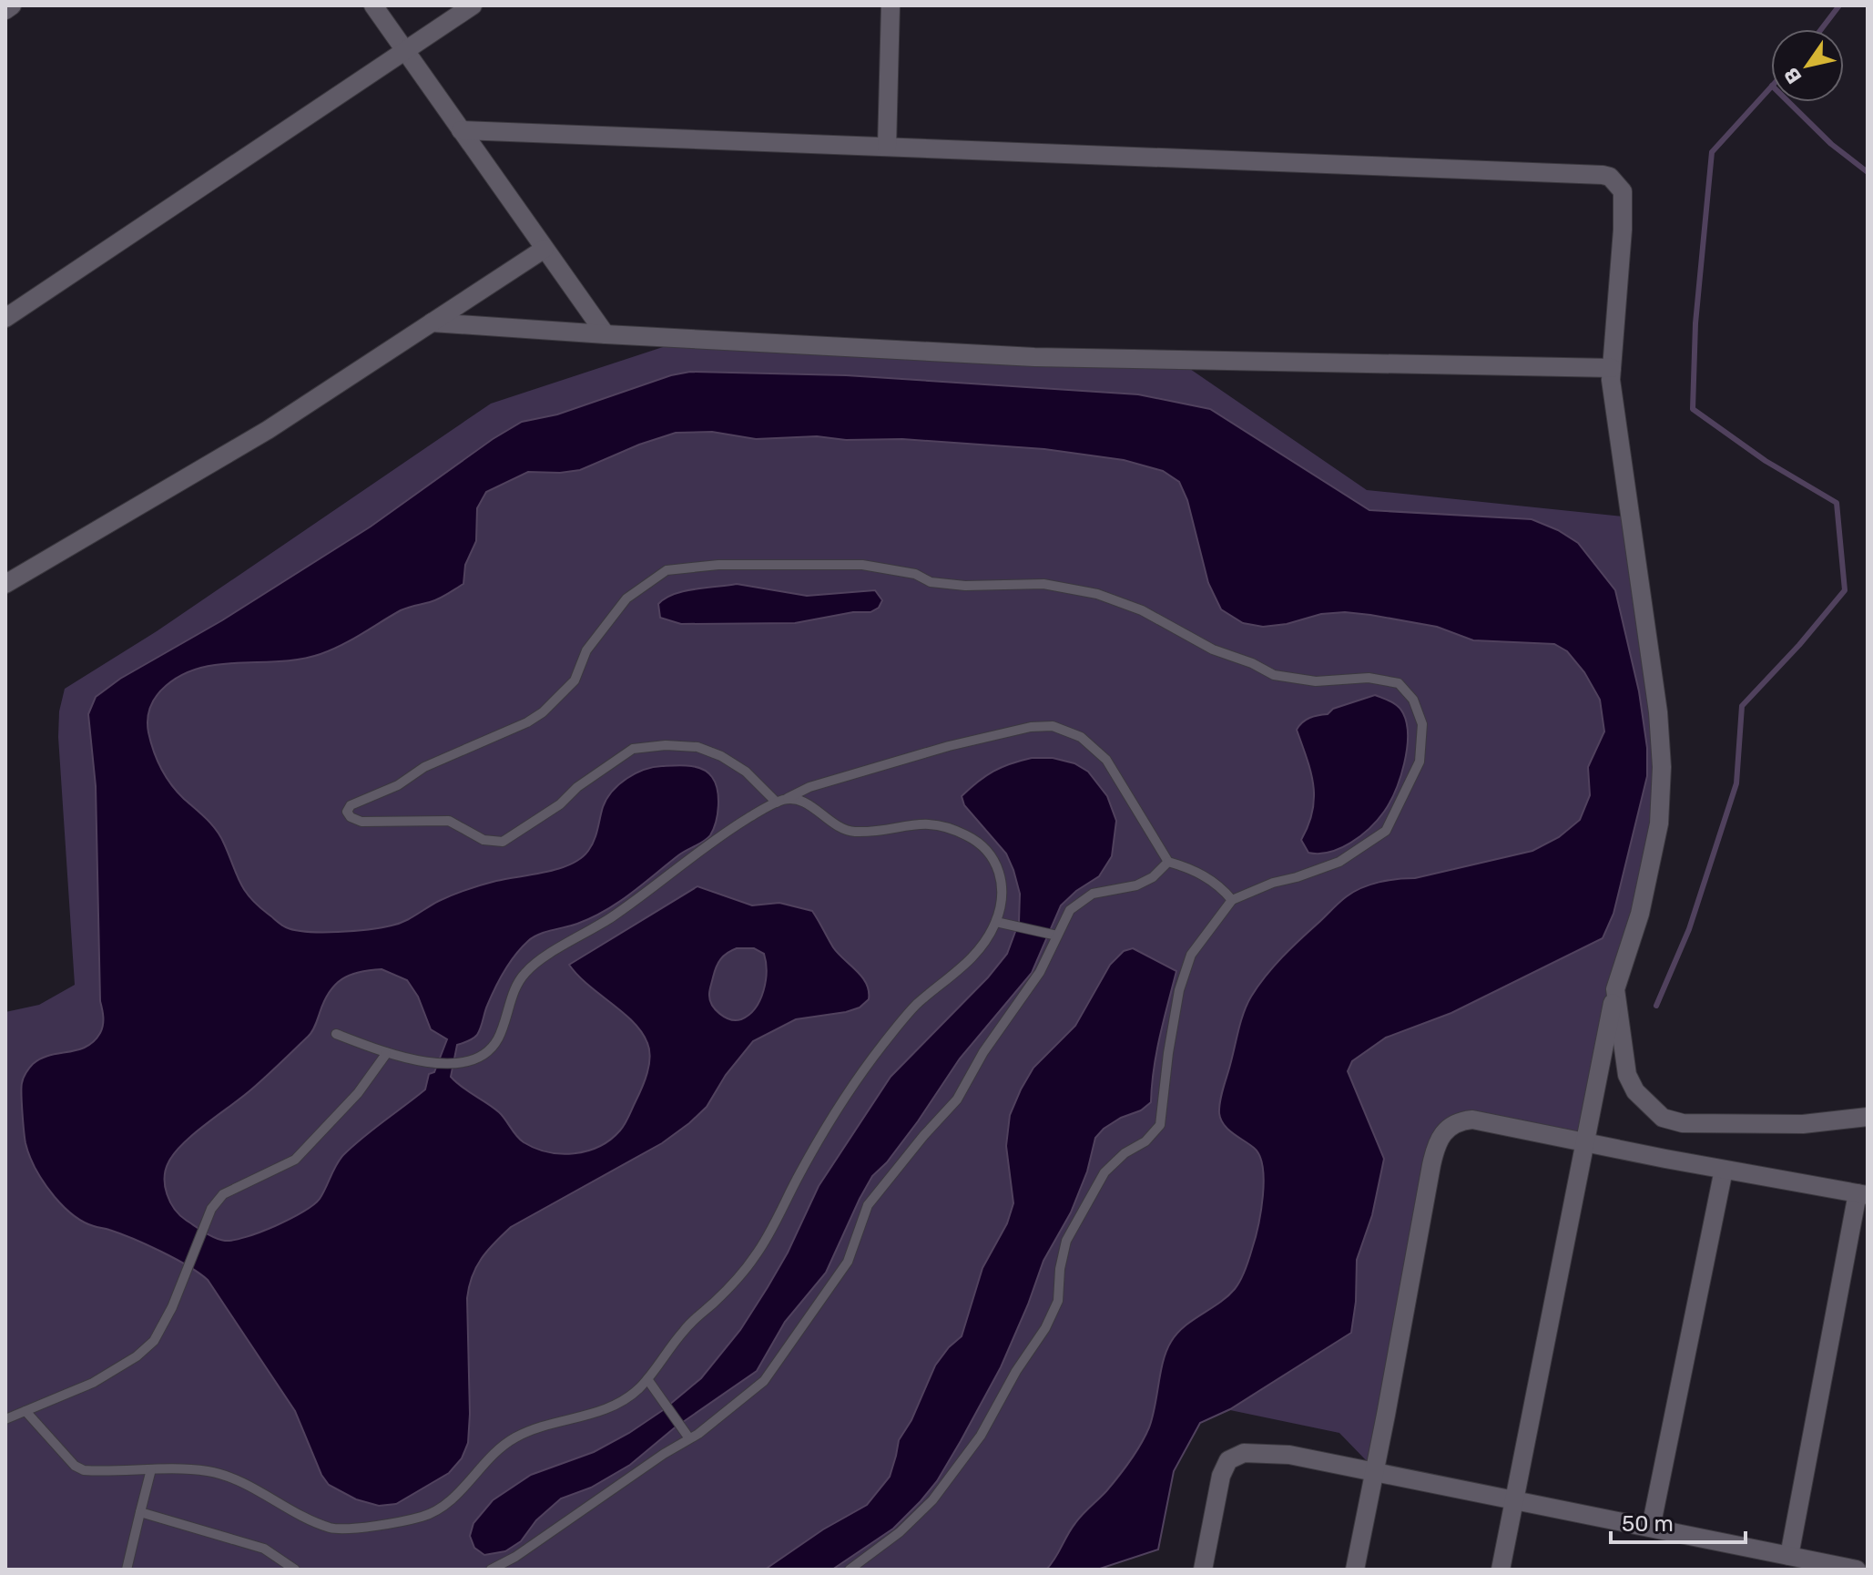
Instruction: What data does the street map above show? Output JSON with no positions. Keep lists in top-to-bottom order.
{
  "scale_bar": "50 m",
  "north": "bottom left"
}
